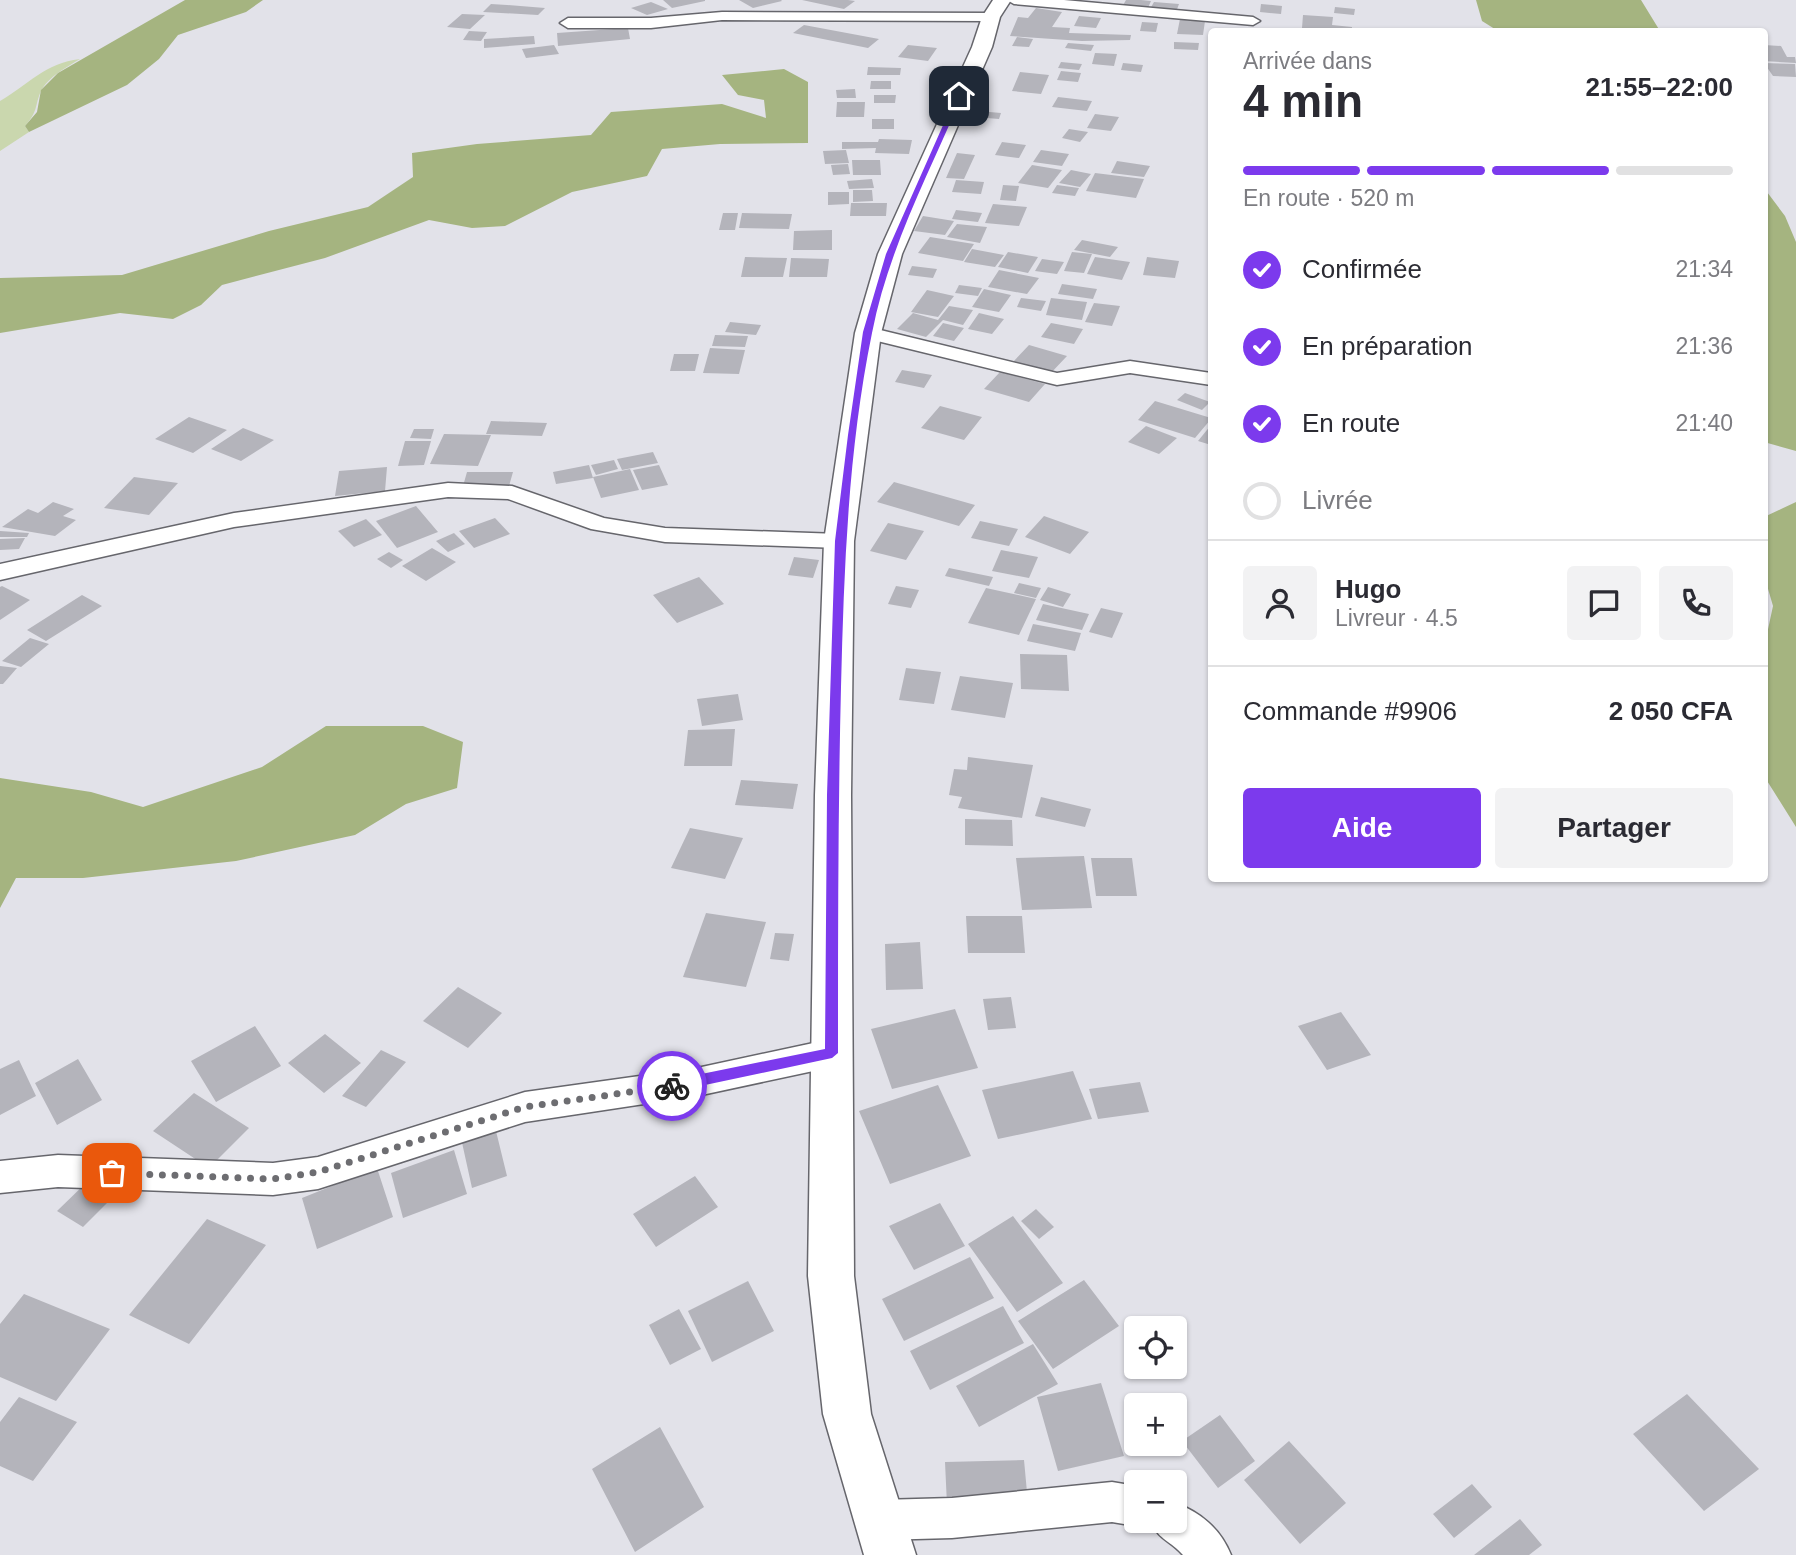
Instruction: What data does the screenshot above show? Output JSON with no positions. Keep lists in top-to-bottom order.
{
  "page": {
    "heading": ["4 min", "Arrivée dans", "21:55–22:00"],
    "panel": [
      "Hugo",
      "Livreur · 4.5",
      "Commande #9906",
      "2 050 CFA"
    ],
    "bar": "En route · 520 m",
    "list": [
      ["Confirmée", "21:34"],
      ["En préparation", "21:36"],
      ["En route", "21:40"],
      "Livrée"
    ],
    "buttons": ["Aide", "Partager"],
    "map_buttons": ["+", "−"]
  }
}
